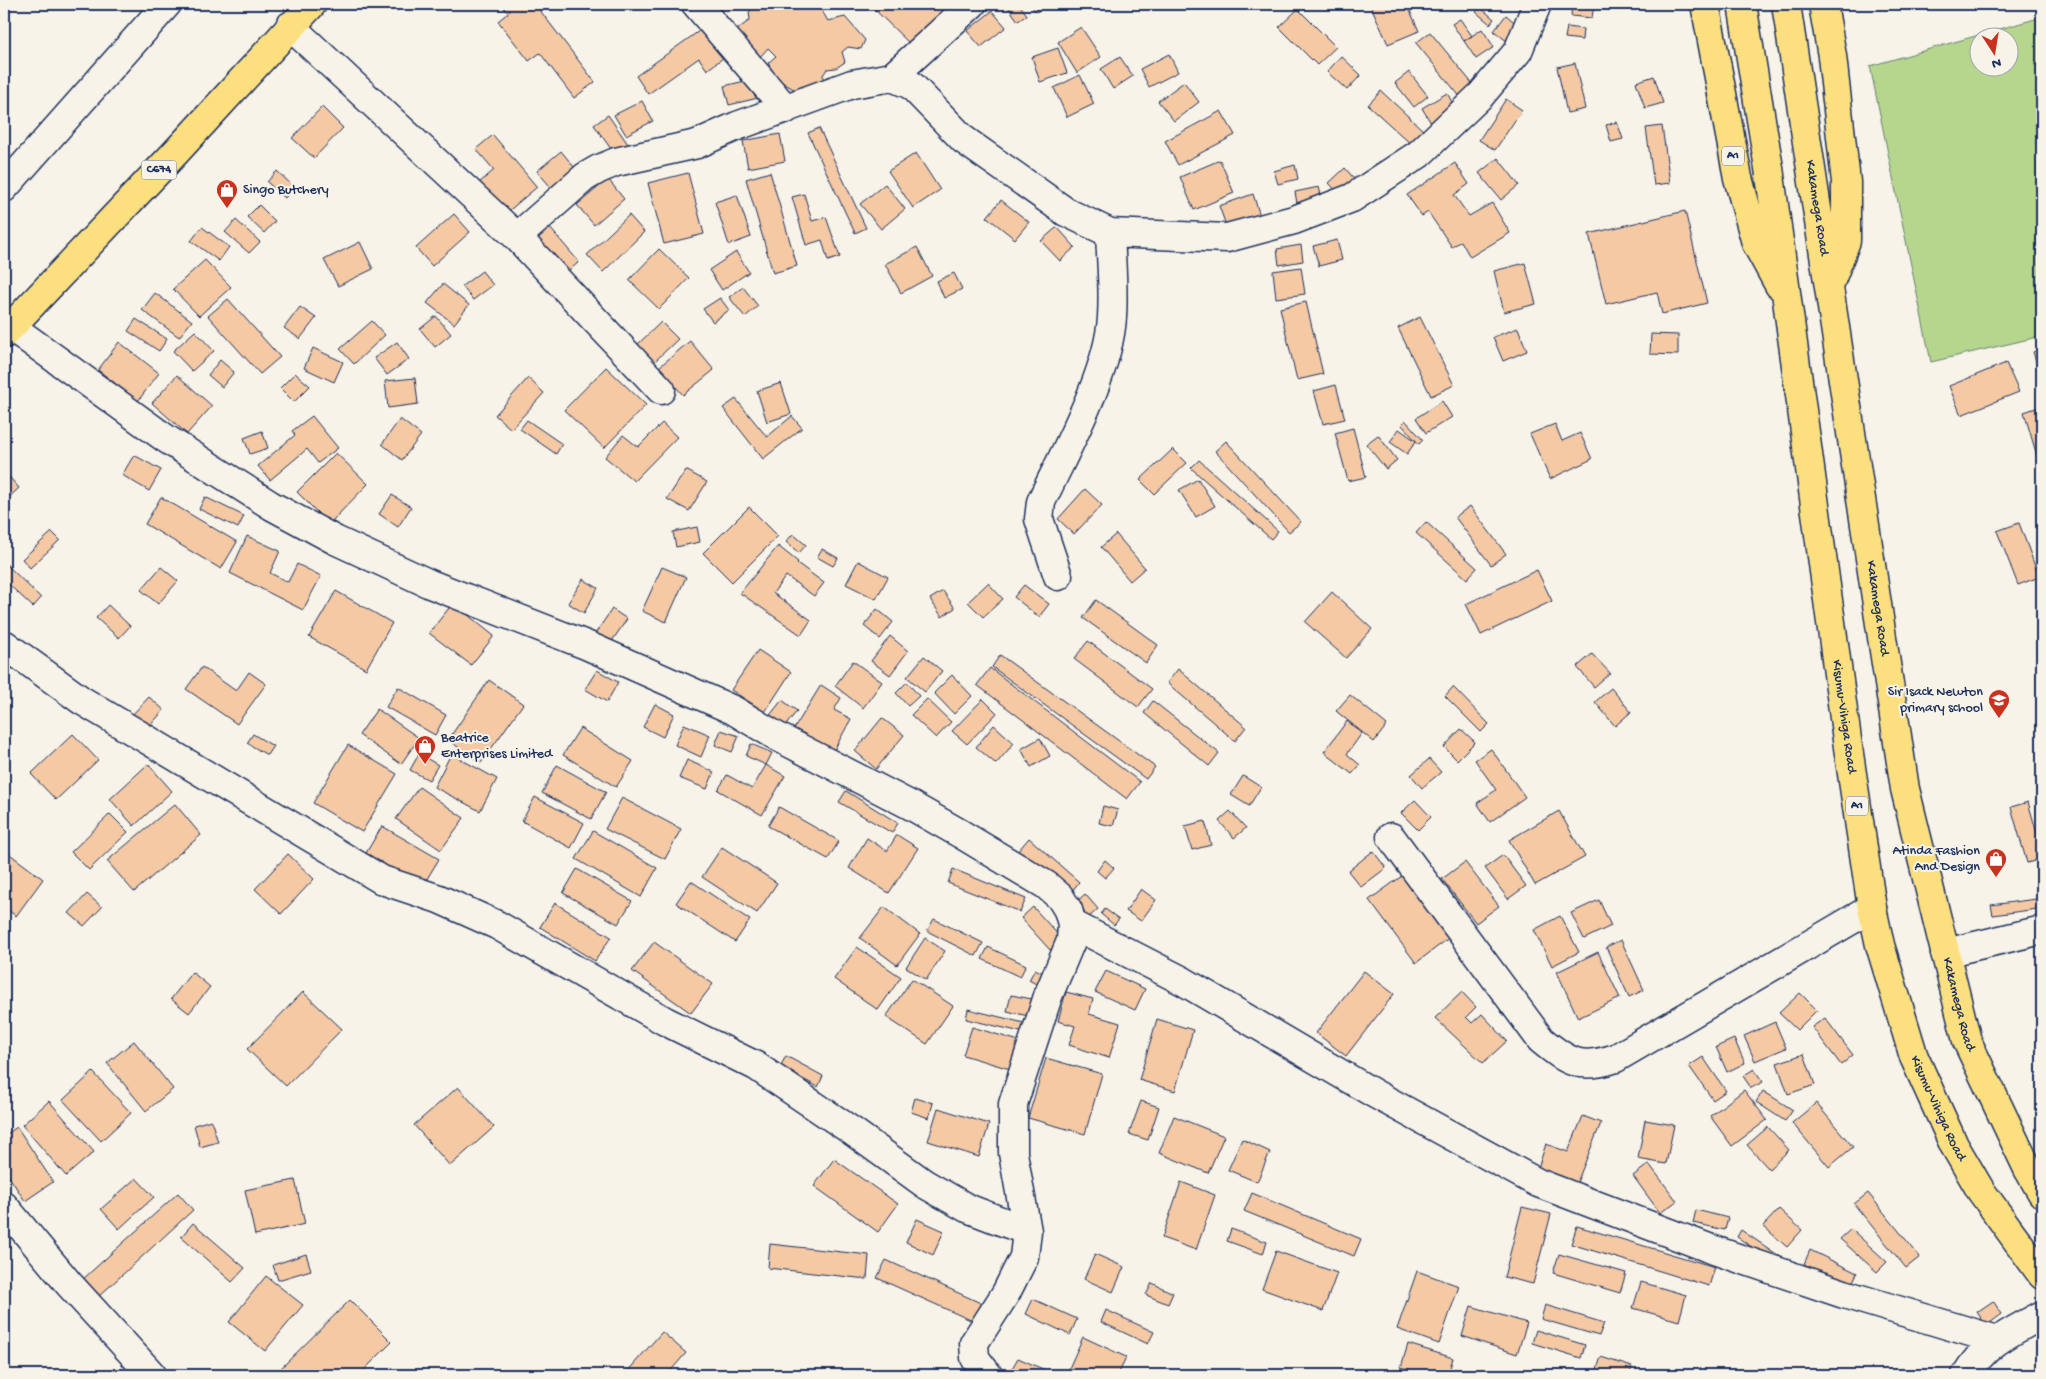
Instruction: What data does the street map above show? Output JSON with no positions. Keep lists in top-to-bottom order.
{
  "streets": {
    "main road": [
      "A1",
      "C674",
      "Kakamega Road",
      "Kisumu-Vihiga Road"
    ]
  },
  "crossings": [
    ["A1", "Kisumu-Vihiga Road"]
  ],
  "places": {
    "shop": ["Singo Butchery", "Beatrice Enterprises Limited", "Atinda Fashion And Design"],
    "school or university": ["Sir Isack Newton primary school"]
  },
  "north": "bottom"
}
